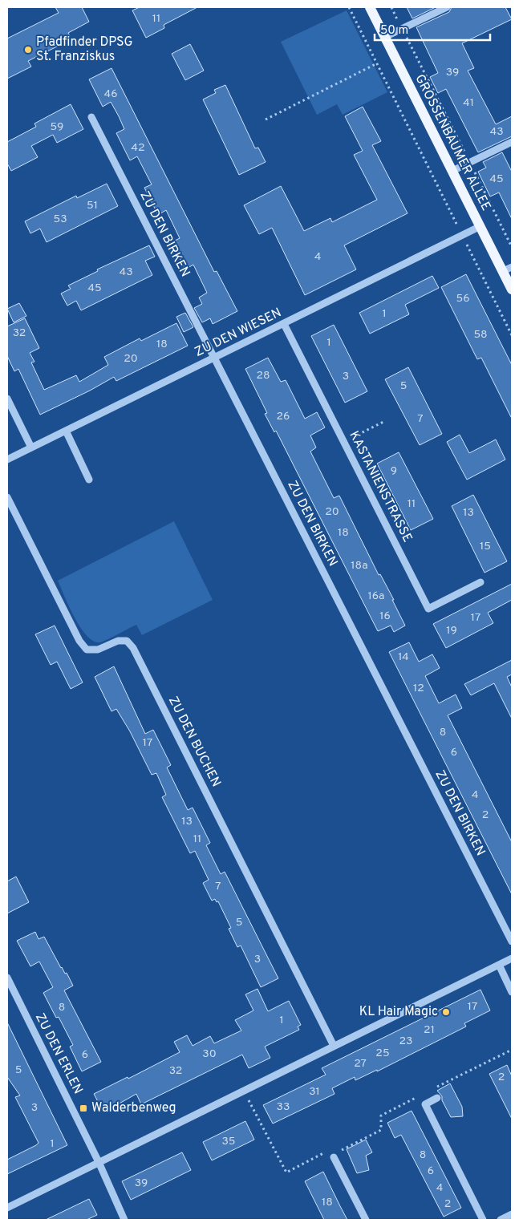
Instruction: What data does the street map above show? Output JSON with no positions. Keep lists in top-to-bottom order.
{
  "streets": {
    "main road": ["GROSSENBAUMER ALLEE"],
    "street": [
      "ZU DEN BIRKEN",
      "ZU DEN WIESEN",
      "KASTANIENSTRASSE",
      "ZU DEN BUCHEN",
      "ZU DEN ERLEN"
    ]
  },
  "crossings": [
    ["GROSSENBAUMER ALLEE", "ZU DEN WIESEN"],
    ["ZU DEN BIRKEN", "ZU DEN WIESEN"],
    ["ZU DEN WIESEN", "KASTANIENSTRASSE"]
  ],
  "places": {
    "other": ["Pfadfinder DPSG St. Franziskus", "KL Hair Magic"],
    "transit": ["Walderbenweg"]
  },
  "house_numbers": [
    "11",
    "39",
    "46",
    "41",
    "59",
    "43",
    "42",
    "45",
    "51",
    "53",
    "4",
    "43",
    "45",
    "56",
    "1",
    "32",
    "58",
    "1",
    "18",
    "20",
    "28",
    "3",
    "5",
    "26",
    "7",
    "9",
    "11",
    "20",
    "13",
    "18",
    "15",
    "18a",
    "16a",
    "16",
    "17",
    "19",
    "14",
    "12",
    "8",
    "17",
    "6",
    "4",
    "2",
    "13",
    "11",
    "7",
    "5",
    "3",
    "17",
    "8",
    "1",
    "21",
    "23",
    "25",
    "30",
    "6",
    "27",
    "5",
    "32",
    "2",
    "31",
    "33",
    "3",
    "35",
    "1",
    "8",
    "6",
    "39",
    "4",
    "18",
    "2"
  ],
  "scale_bar": "50 m"
}
